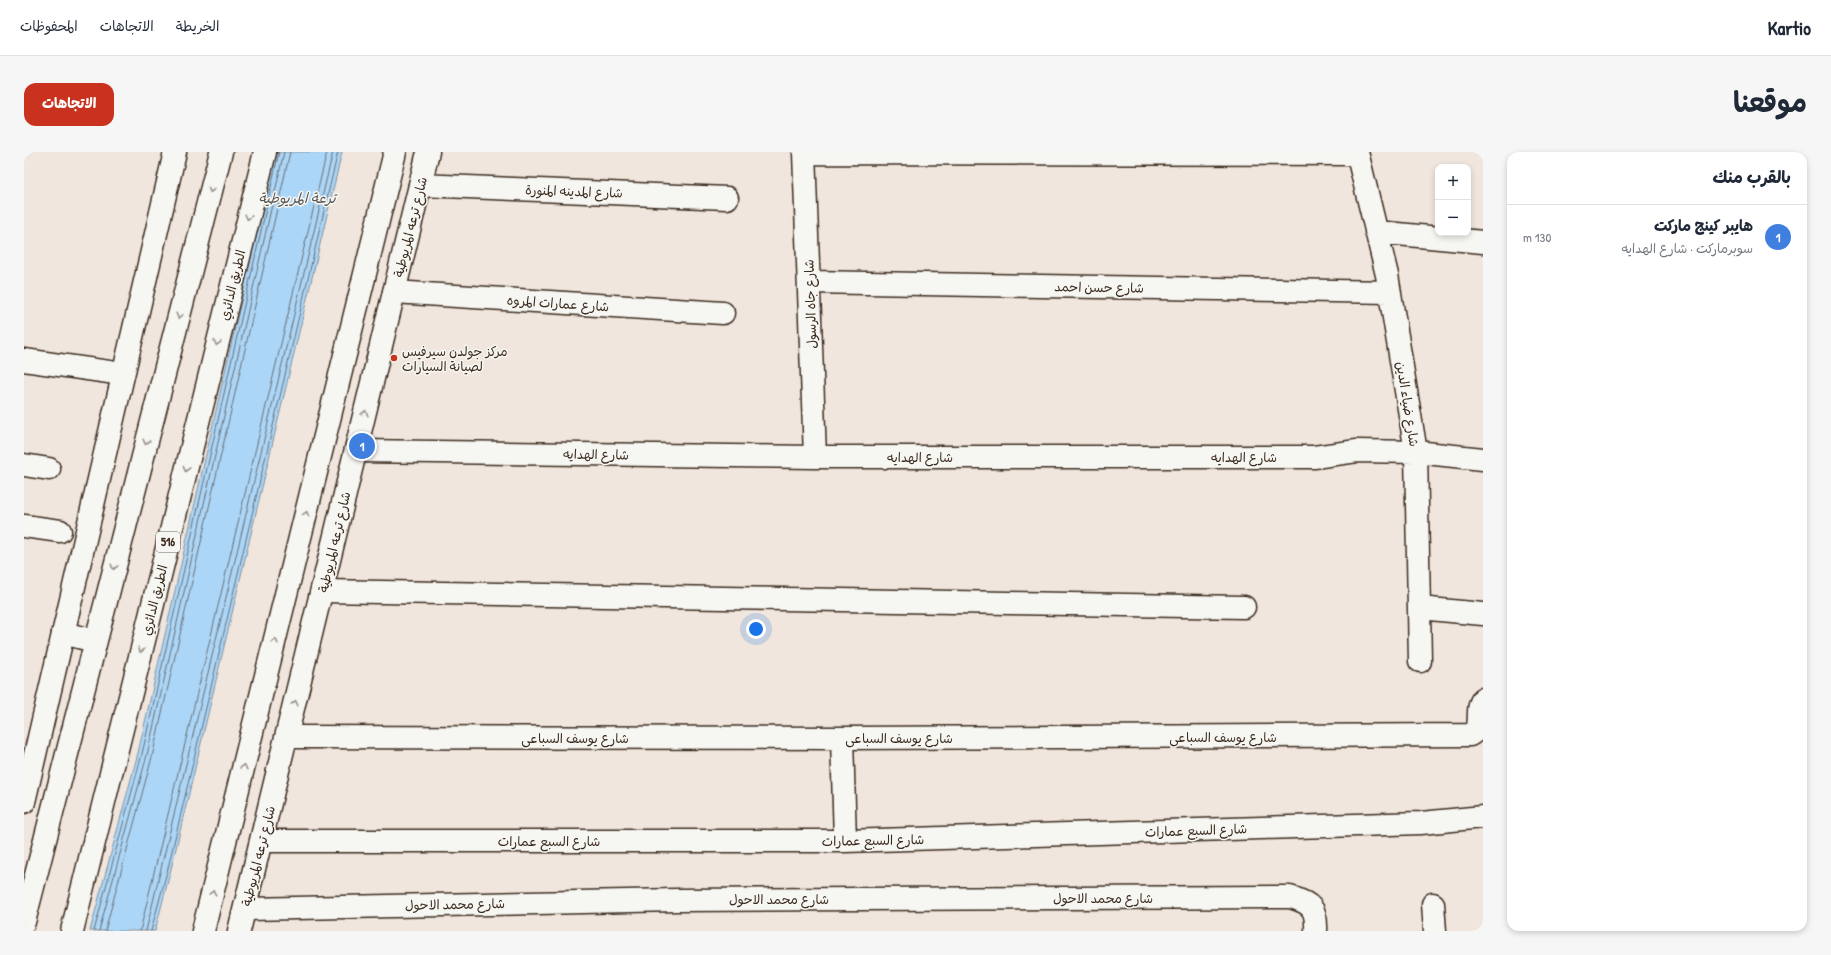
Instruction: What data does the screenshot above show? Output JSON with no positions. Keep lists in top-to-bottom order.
{
  "streets": {
    "main road": [
      "شارع المدينه المنورة",
      "شارع ترعه المريوطية",
      "الطريق الدائري",
      "شارع حسن احمد",
      "شارع عمارات المروه",
      "شارع جاه الرسول",
      "شارع ضياء الدين",
      "شارع الهدايه",
      "516",
      "شارع يوسف السباعى",
      "شارع السبع عمارات",
      "شارع محمد الاحول"
    ]
  },
  "crossings": [
    ["شارع المدينه المنورة", "شارع ترعه المريوطية"],
    ["شارع ترعه المريوطية", "شارع عمارات المروه"],
    ["شارع ترعه المريوطية", "شارع الهدايه"],
    ["شارع ترعه المريوطية", "شارع يوسف السباعى"],
    ["شارع ترعه المريوطية", "شارع السبع عمارات"],
    ["شارع ترعه المريوطية", "شارع محمد الاحول"],
    ["شارع حسن احمد", "شارع جاه الرسول"],
    ["شارع حسن احمد", "شارع ضياء الدين"],
    ["شارع جاه الرسول", "شارع الهدايه"],
    ["شارع ضياء الدين", "شارع الهدايه"]
  ],
  "water": ["ترعة المريوطية"],
  "places": ["مركز جولدن سيرفيس لصيانة السيارات"],
  "page": {
    "header": "Kartio",
    "nav": ["الخريطة", "الاتجاهات", "المحفوظات"],
    "title": "موقعنا",
    "buttons": "الاتجاهات",
    "heading": "بالقرب منك",
    "map_buttons": ["+", "−"],
    "list": [
      {
        "mark": "1",
        "name": "هايبر كينج ماركت",
        "note": "سوبرماركت · شارع الهدايه",
        "value": "130 m"
      }
    ],
    "pins": "1"
  }
}
